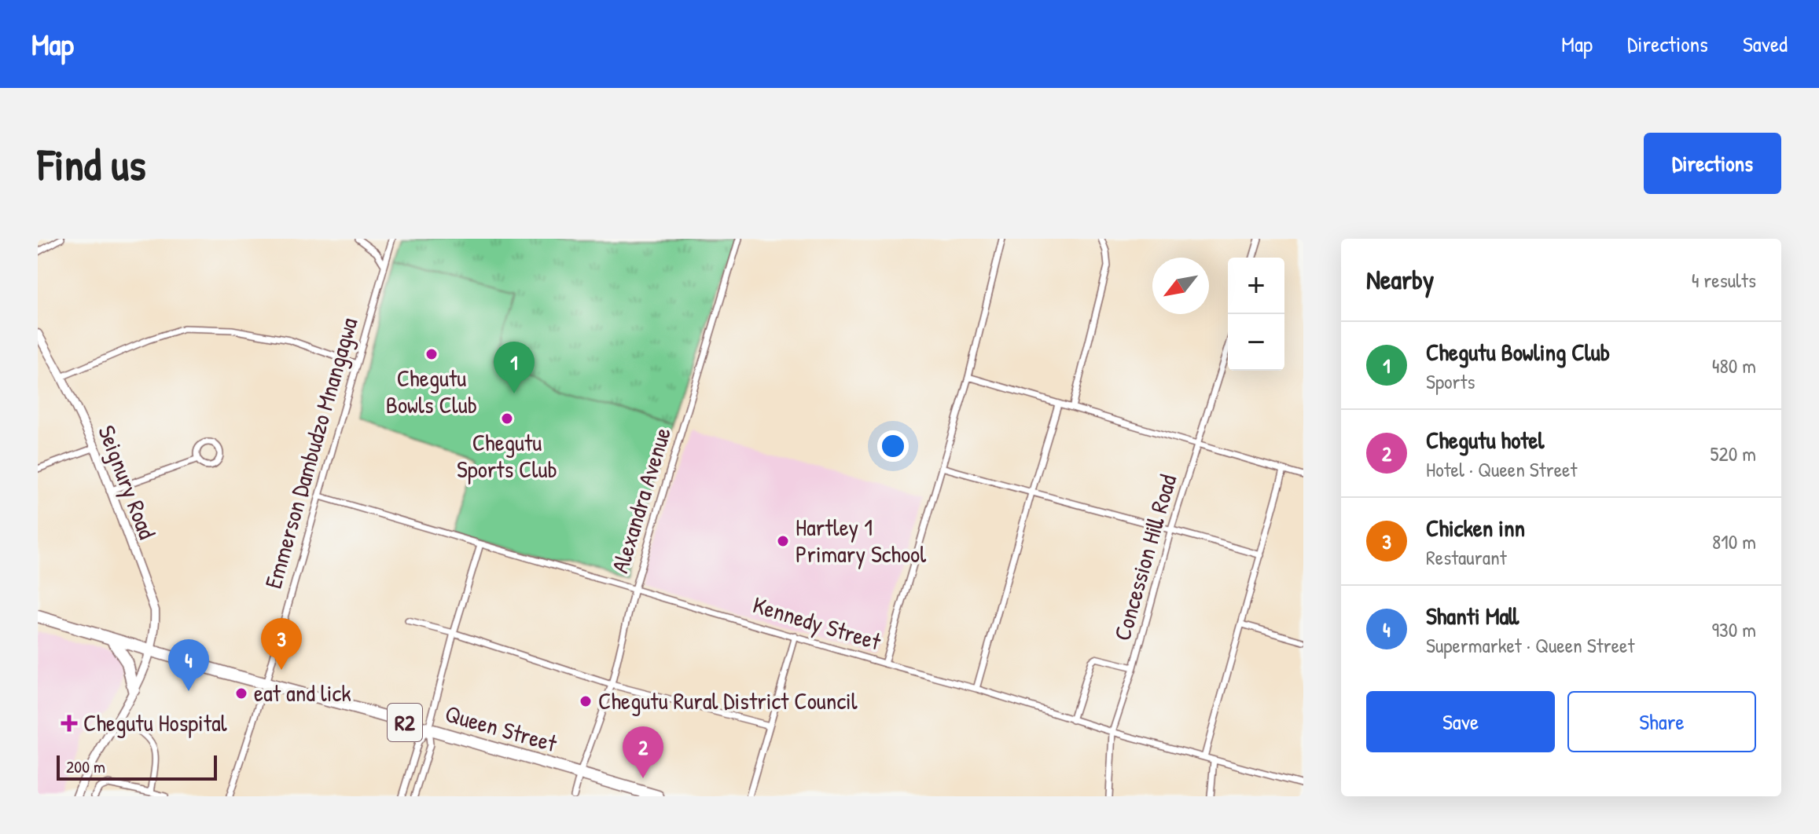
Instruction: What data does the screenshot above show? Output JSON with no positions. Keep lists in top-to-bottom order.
{
  "streets": {
    "highway": ["R2", "Queen Street"],
    "main road": ["Seignury Road"],
    "street": [
      "Emmerson Dambudzo Mnangagwa",
      "Alexandra Avenue",
      "Concession Hill Road",
      "Kennedy Street"
    ]
  },
  "crossings": [
    ["Emmerson Dambudzo Mnangagwa", "Kennedy Street"],
    ["Emmerson Dambudzo Mnangagwa", "Queen Street"],
    ["Seignury Road", "R2"],
    ["Seignury Road", "Queen Street"],
    ["Alexandra Avenue", "Kennedy Street"],
    ["Alexandra Avenue", "Queen Street"],
    ["Concession Hill Road", "Kennedy Street"],
    ["R2", "Queen Street"]
  ],
  "places": {
    "other": [
      "Chegutu Bowls Club",
      "Chegutu Sports Club",
      "Hartley 1 Primary School",
      "eat and lick",
      "Chegutu Rural District Council"
    ],
    "health": ["Chegutu Hospital"]
  },
  "scale_bar": "200 m",
  "north": "bottom left",
  "page": {
    "header": "Map",
    "nav": ["Map", "Directions", "Saved"],
    "buttons": [
      "Directions",
      ["Save", "Share"]
    ],
    "title": "Find us",
    "heading": ["Nearby", "4 results"],
    "map_buttons": ["+", "−"],
    "list": [
      {
        "mark": "1",
        "name": "Chegutu Bowling Club",
        "note": "Sports",
        "value": "480 m"
      },
      {
        "mark": "2",
        "name": "Chegutu hotel",
        "note": "Hotel · Queen Street",
        "value": "520 m"
      },
      {
        "mark": "3",
        "name": "Chicken inn",
        "note": "Restaurant",
        "value": "810 m"
      },
      {
        "mark": "4",
        "name": "Shanti Mall",
        "note": "Supermarket · Queen Street",
        "value": "930 m"
      }
    ],
    "pins": [
      "1",
      "3",
      "4",
      "2"
    ],
    "scale": "200 m"
  }
}
